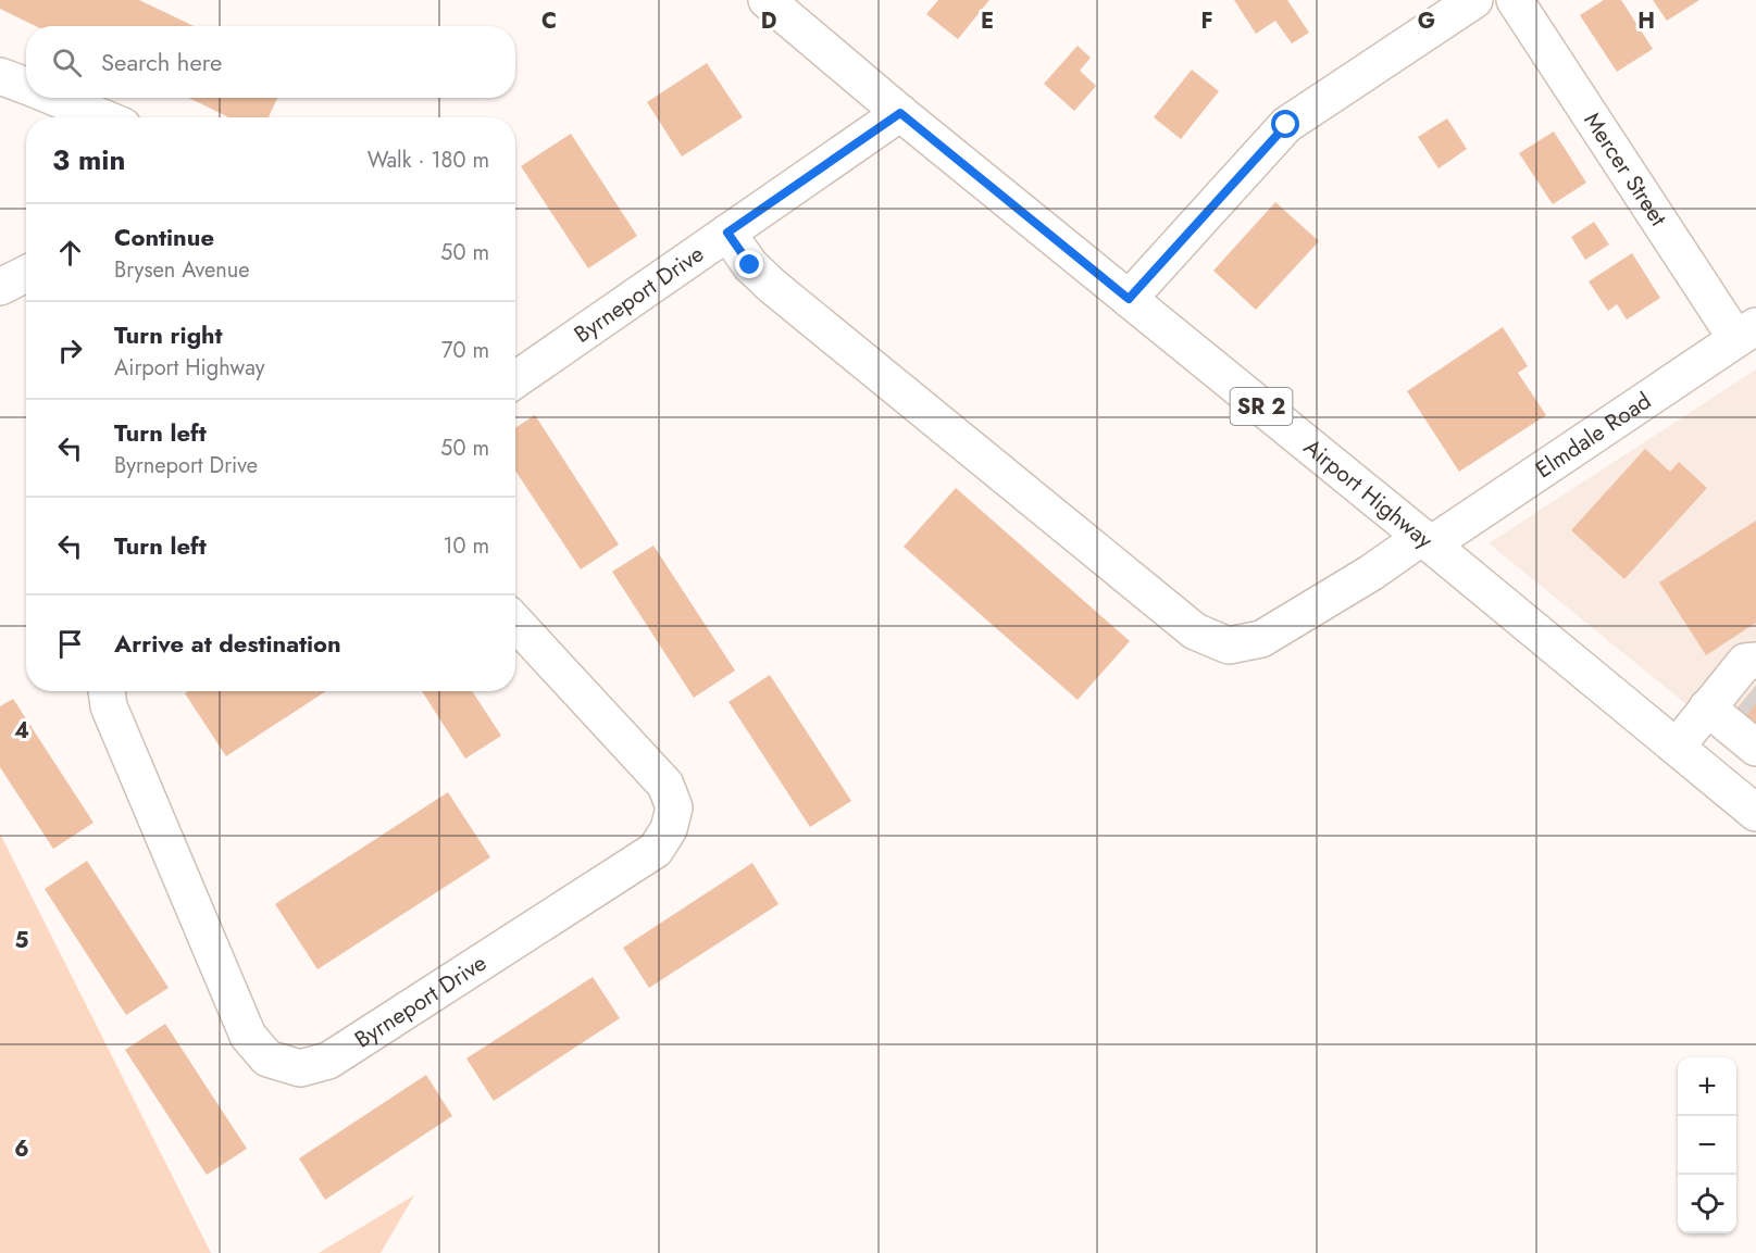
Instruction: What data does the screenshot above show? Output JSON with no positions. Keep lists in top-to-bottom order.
{
  "streets": {
    "street": [
      "Mercer Street",
      "Byrneport Drive",
      "SR 2",
      "Elmdale Road",
      "Airport Highway"
    ]
  },
  "crossings": [
    ["Mercer Street", "Elmdale Road"],
    ["Byrneport Drive", "Elmdale Road"],
    ["Byrneport Drive", "Airport Highway"],
    ["Elmdale Road", "Airport Highway"]
  ],
  "page": {
    "search": "Search here",
    "heading": ["3 min", "Walk · 180 m"],
    "list": [
      ["Continue", "Brysen Avenue", "50 m"],
      ["Turn right", "Airport Highway", "70 m"],
      ["Turn left", "Byrneport Drive", "50 m"],
      ["Turn left", "10 m"],
      "Arrive at destination"
    ],
    "map_buttons": ["+", "−"]
  },
  "grid": {
    "columns": [
      "C",
      "D",
      "E",
      "F",
      "G",
      "H"
    ],
    "rows": ["4", "5", "6"]
  }
}
